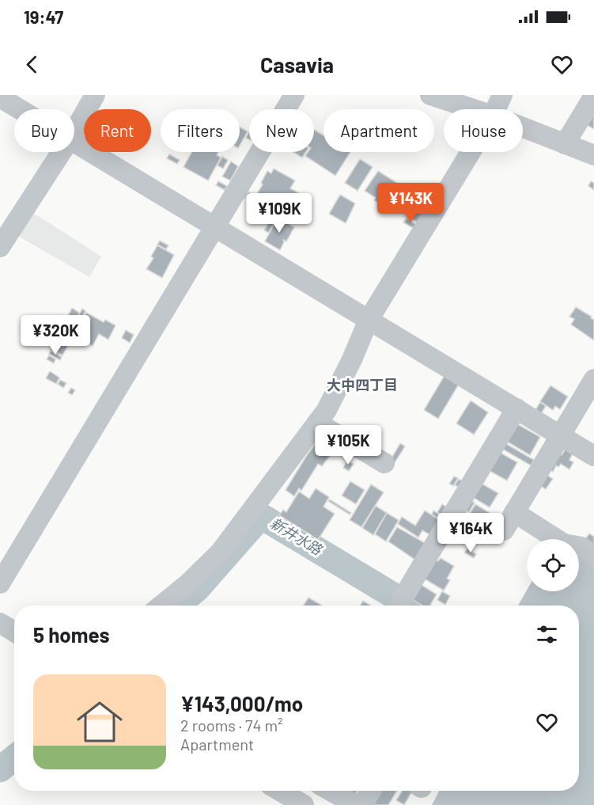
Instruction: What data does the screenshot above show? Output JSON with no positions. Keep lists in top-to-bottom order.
{
  "districts": ["大中四丁目"],
  "water": ["新井水路"],
  "page": {
    "status": "19:47",
    "header": "Casavia",
    "chip": [
      "Buy",
      "Rent",
      "Filters",
      "New",
      "Apartment",
      "House"
    ],
    "price": [
      "¥143K",
      "¥109K",
      "¥320K",
      "¥105K",
      "¥164K"
    ],
    "heading": "5 homes",
    "list": [
      {
        "name": "¥143,000/mo",
        "note": "2 rooms · 74 m² · Apartment"
      }
    ]
  }
}
